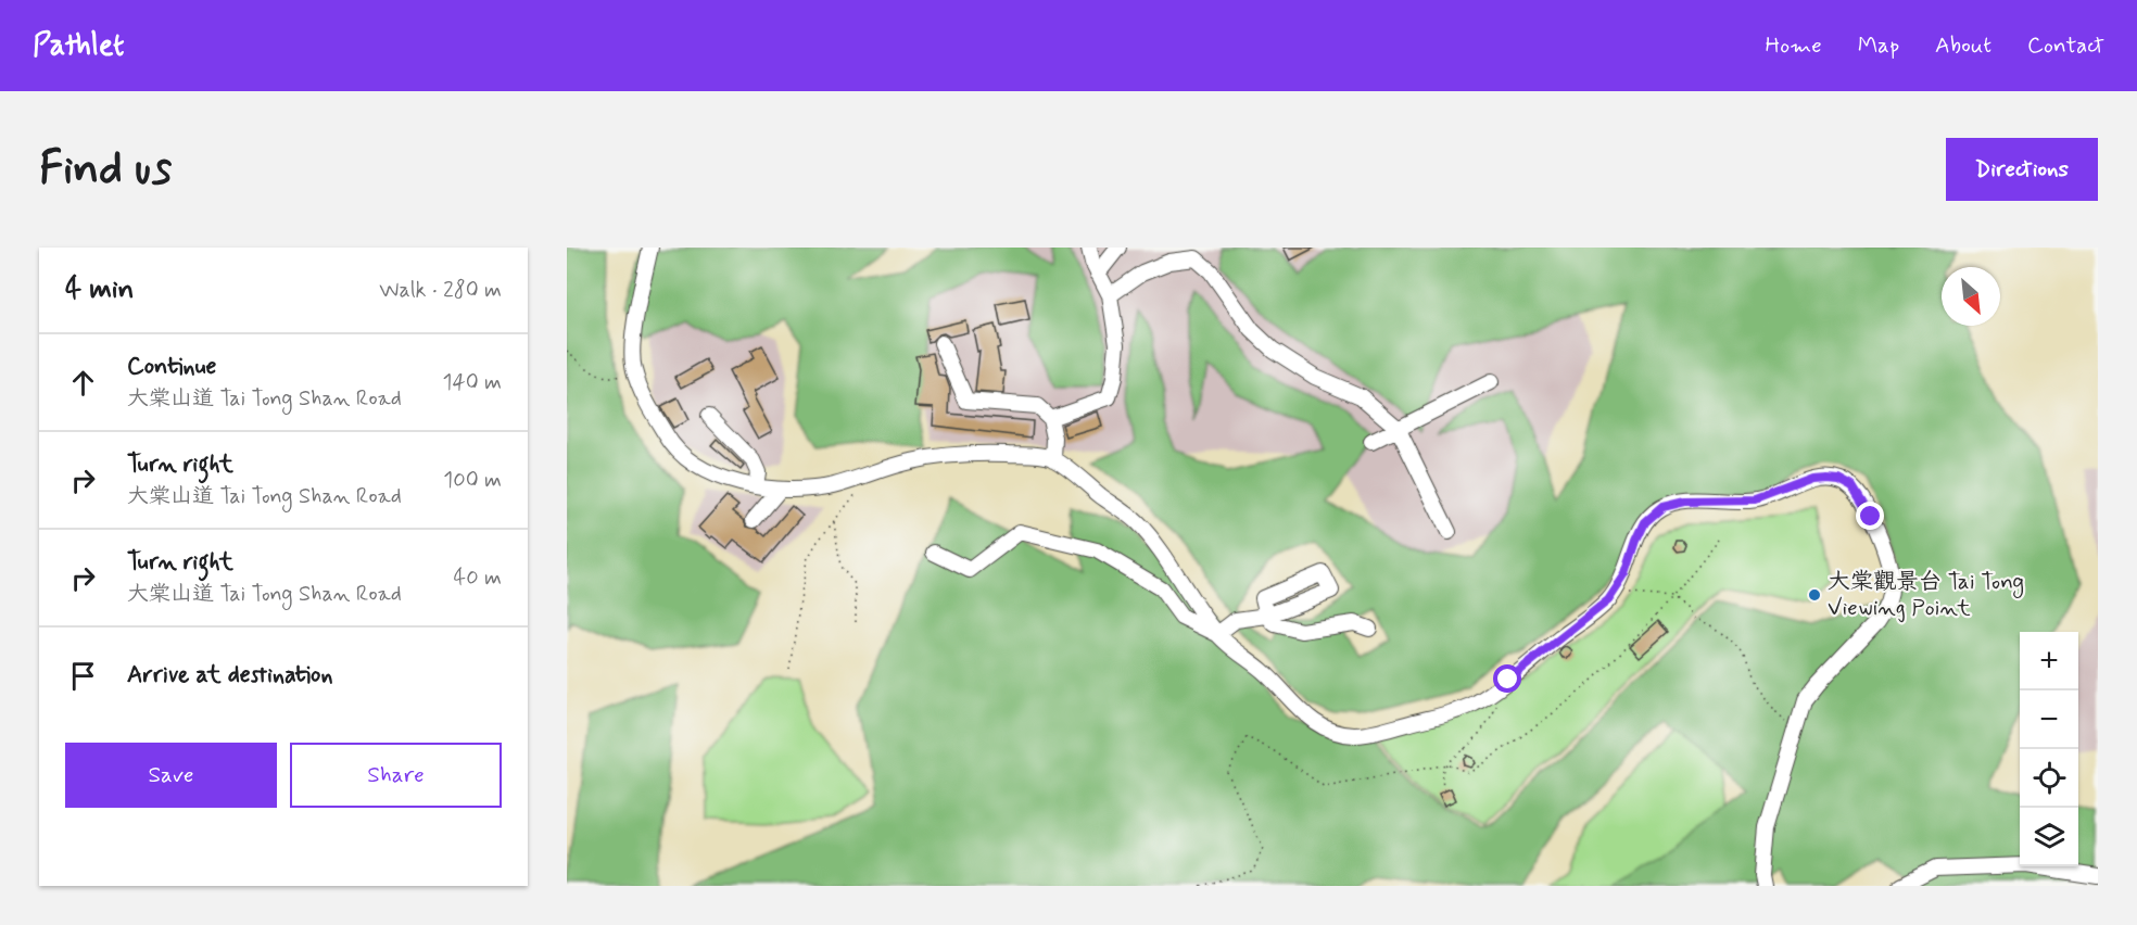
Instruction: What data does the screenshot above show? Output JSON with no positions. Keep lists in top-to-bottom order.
{
  "places": ["大棠觀景台 Tai Tong Viewing Point"],
  "north": "bottom right",
  "page": {
    "header": "Pathlet",
    "nav": [
      "Home",
      "Map",
      "About",
      "Contact"
    ],
    "buttons": [
      "Directions",
      ["Save", "Share"]
    ],
    "title": "Find us",
    "heading": ["4 min", "Walk · 280 m"],
    "list": [
      ["Continue", "大棠山道 Tai Tong Shan Road", "140 m"],
      ["Turn right", "大棠山道 Tai Tong Shan Road", "100 m"],
      ["Turn right", "大棠山道 Tai Tong Shan Road", "40 m"],
      "Arrive at destination"
    ],
    "map_buttons": ["+", "−"]
  }
}
